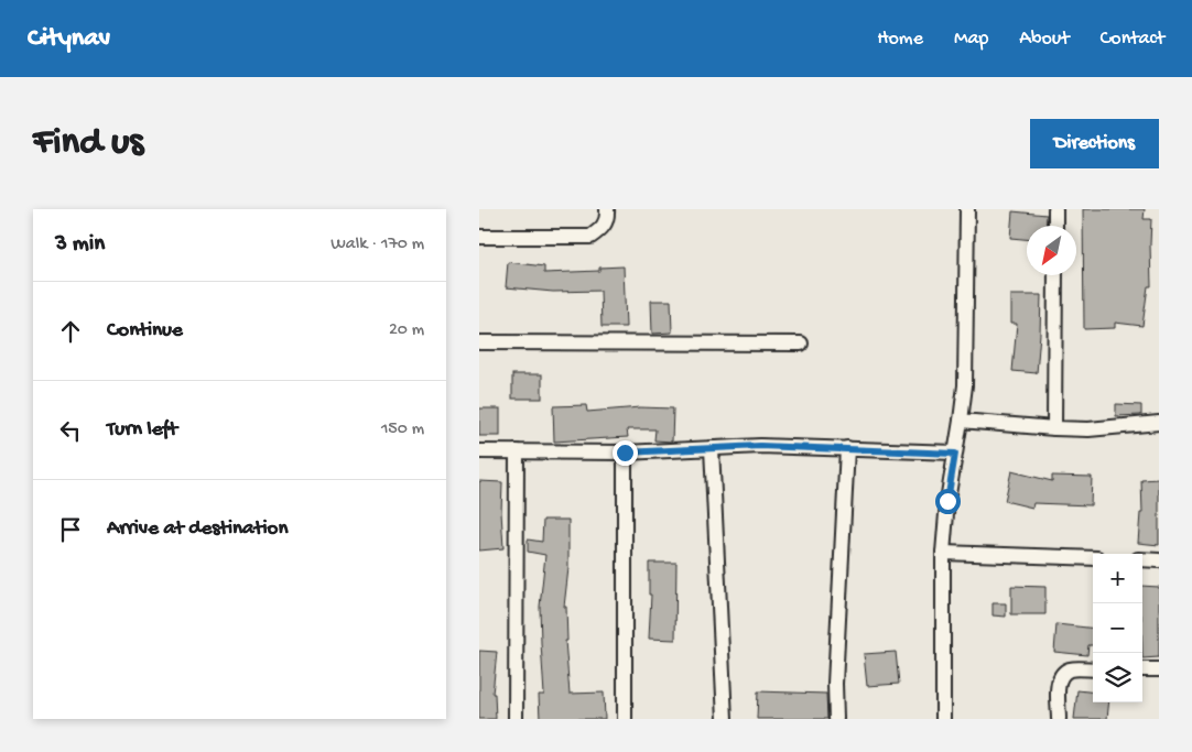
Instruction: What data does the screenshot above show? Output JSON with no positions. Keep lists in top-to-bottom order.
{
  "north": "bottom left",
  "page": {
    "header": "Citynav",
    "nav": [
      "Home",
      "Map",
      "About",
      "Contact"
    ],
    "buttons": "Directions",
    "title": "Find us",
    "heading": ["3 min", "Walk · 170 m"],
    "list": [
      ["Continue", "20 m"],
      ["Turn left", "150 m"],
      "Arrive at destination"
    ],
    "map_buttons": ["+", "−"]
  }
}
